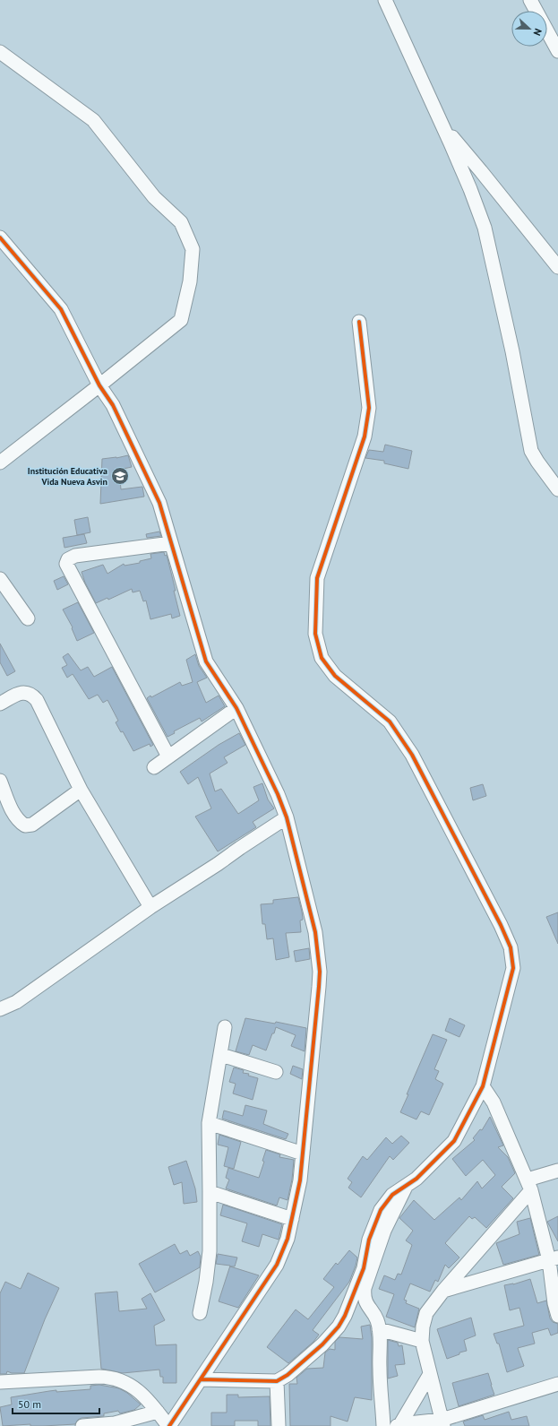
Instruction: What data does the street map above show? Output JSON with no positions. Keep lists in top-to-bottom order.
{
  "places": {
    "school or university": ["Institución Educativa Vida Nueva Asvin"]
  },
  "scale_bar": "50 m",
  "north": "right"
}
